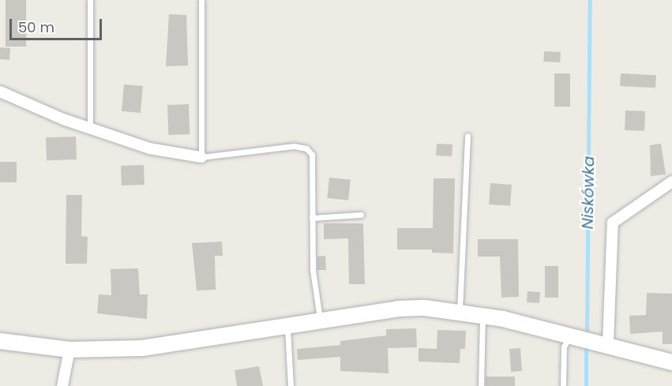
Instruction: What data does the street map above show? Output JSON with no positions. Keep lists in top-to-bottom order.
{
  "water": ["Niskówka"],
  "scale_bar": "50 m"
}
